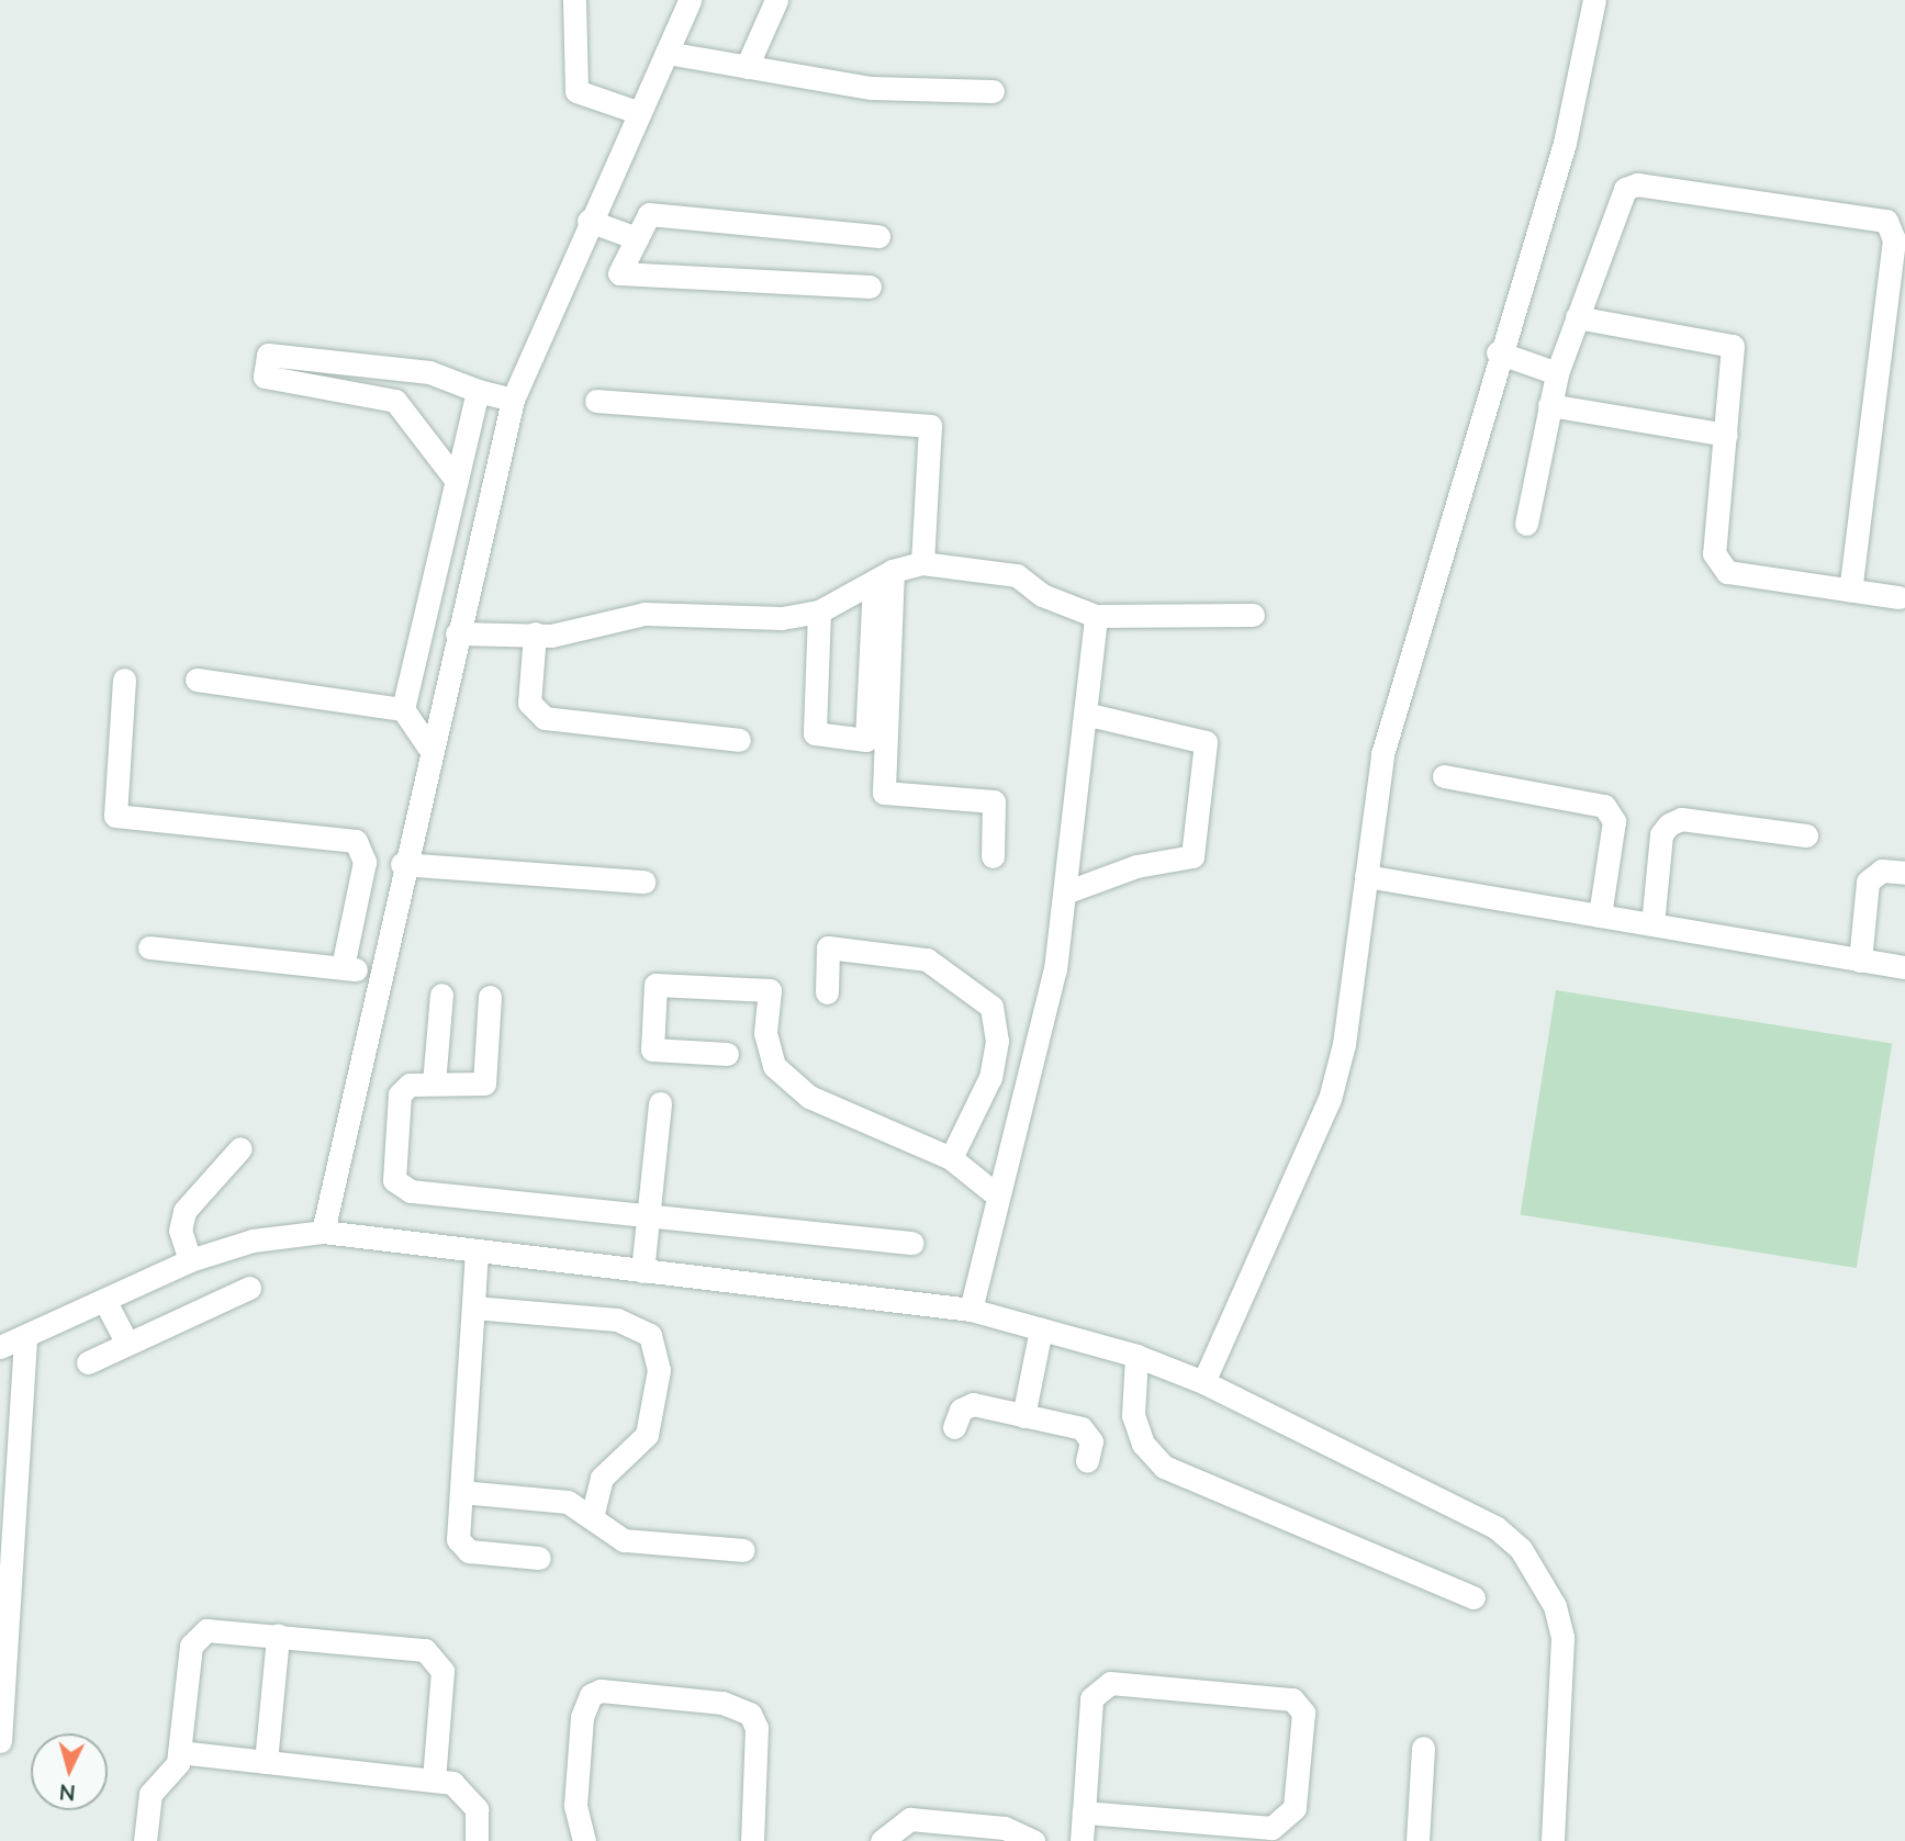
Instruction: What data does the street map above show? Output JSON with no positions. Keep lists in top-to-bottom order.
{
  "north": "bottom"
}
